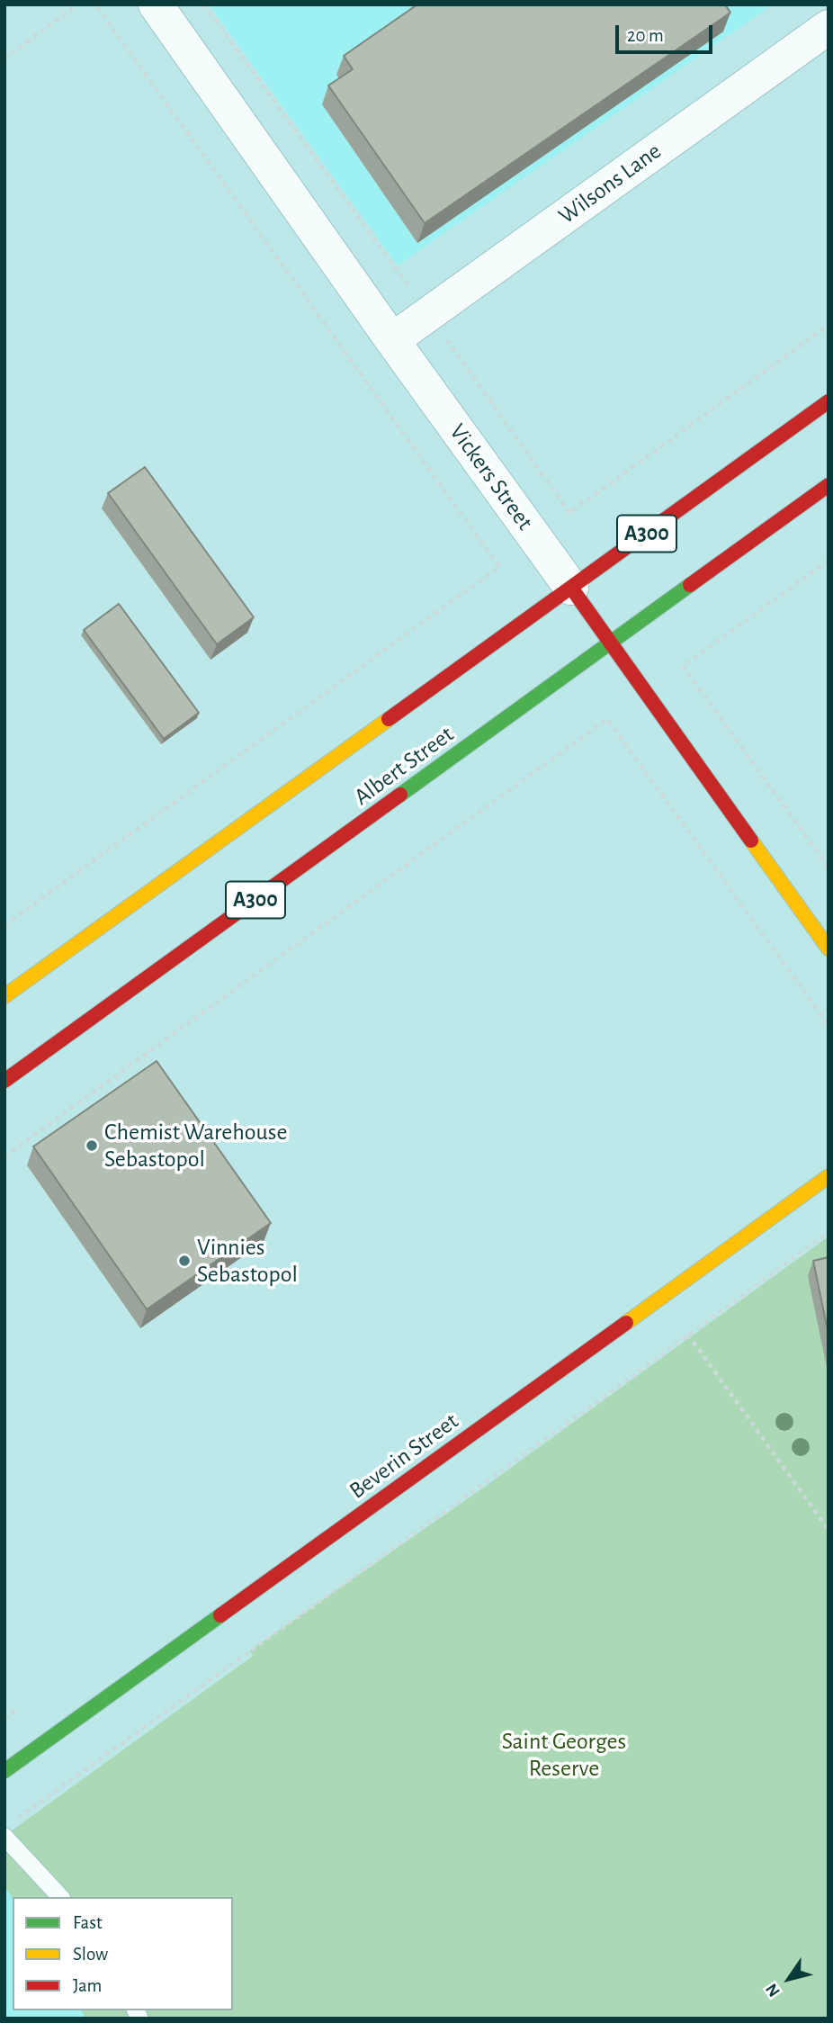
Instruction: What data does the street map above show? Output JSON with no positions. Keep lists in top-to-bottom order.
{
  "streets": {
    "main road": [
      "Vickers Street",
      "A300",
      "Albert Street",
      "Beverin Street"
    ],
    "street": ["Wilsons Lane"]
  },
  "crossings": [
    ["Wilsons Lane", "Vickers Street"],
    ["Vickers Street", "Albert Street"]
  ],
  "parks": ["Saint Georges Reserve"],
  "places": ["Chemist Warehouse Sebastopol", "Vinnies Sebastopol"],
  "legend": ["Fast", "Slow", "Jam"],
  "scale_bar": "20 m",
  "north": "bottom left"
}
